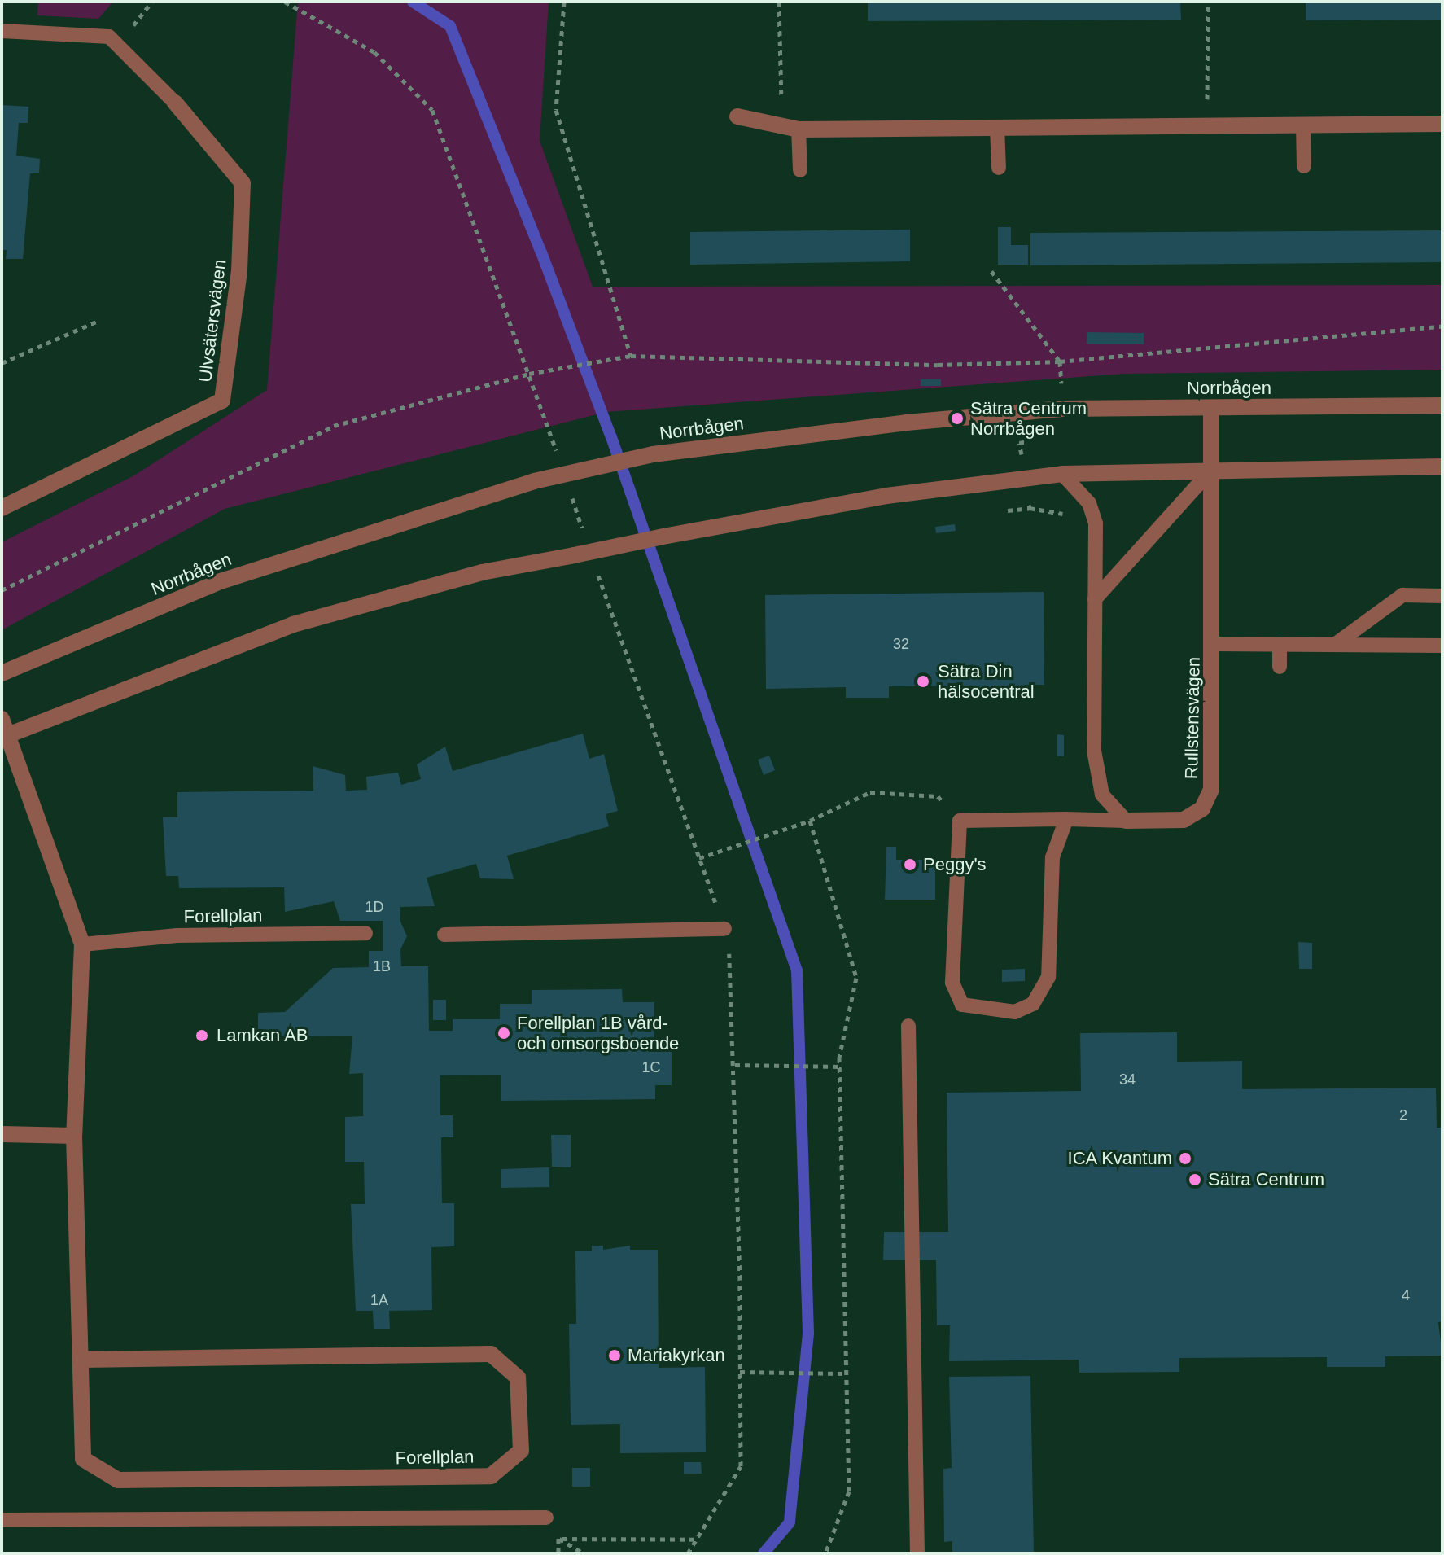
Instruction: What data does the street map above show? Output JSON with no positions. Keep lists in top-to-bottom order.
{
  "streets": {
    "street": [
      "Ulvsätersvägen",
      "Norrbågen",
      "Rullstensvägen",
      "Forellplan"
    ]
  },
  "crossings": [
    ["Norrbågen", "Rullstensvägen"]
  ],
  "places": [
    "Sätra Centrum Norrbågen",
    "Sätra Din hälsocentral",
    "Peggy's",
    "Forellplan 1B vård- och omsorgsboende",
    "Lamkan AB",
    "ICA Kvantum",
    "Sätra Centrum",
    "Mariakyrkan"
  ],
  "house_numbers": [
    "32",
    "1D",
    "1B",
    "1C",
    "34",
    "2",
    "4",
    "1A"
  ]
}
